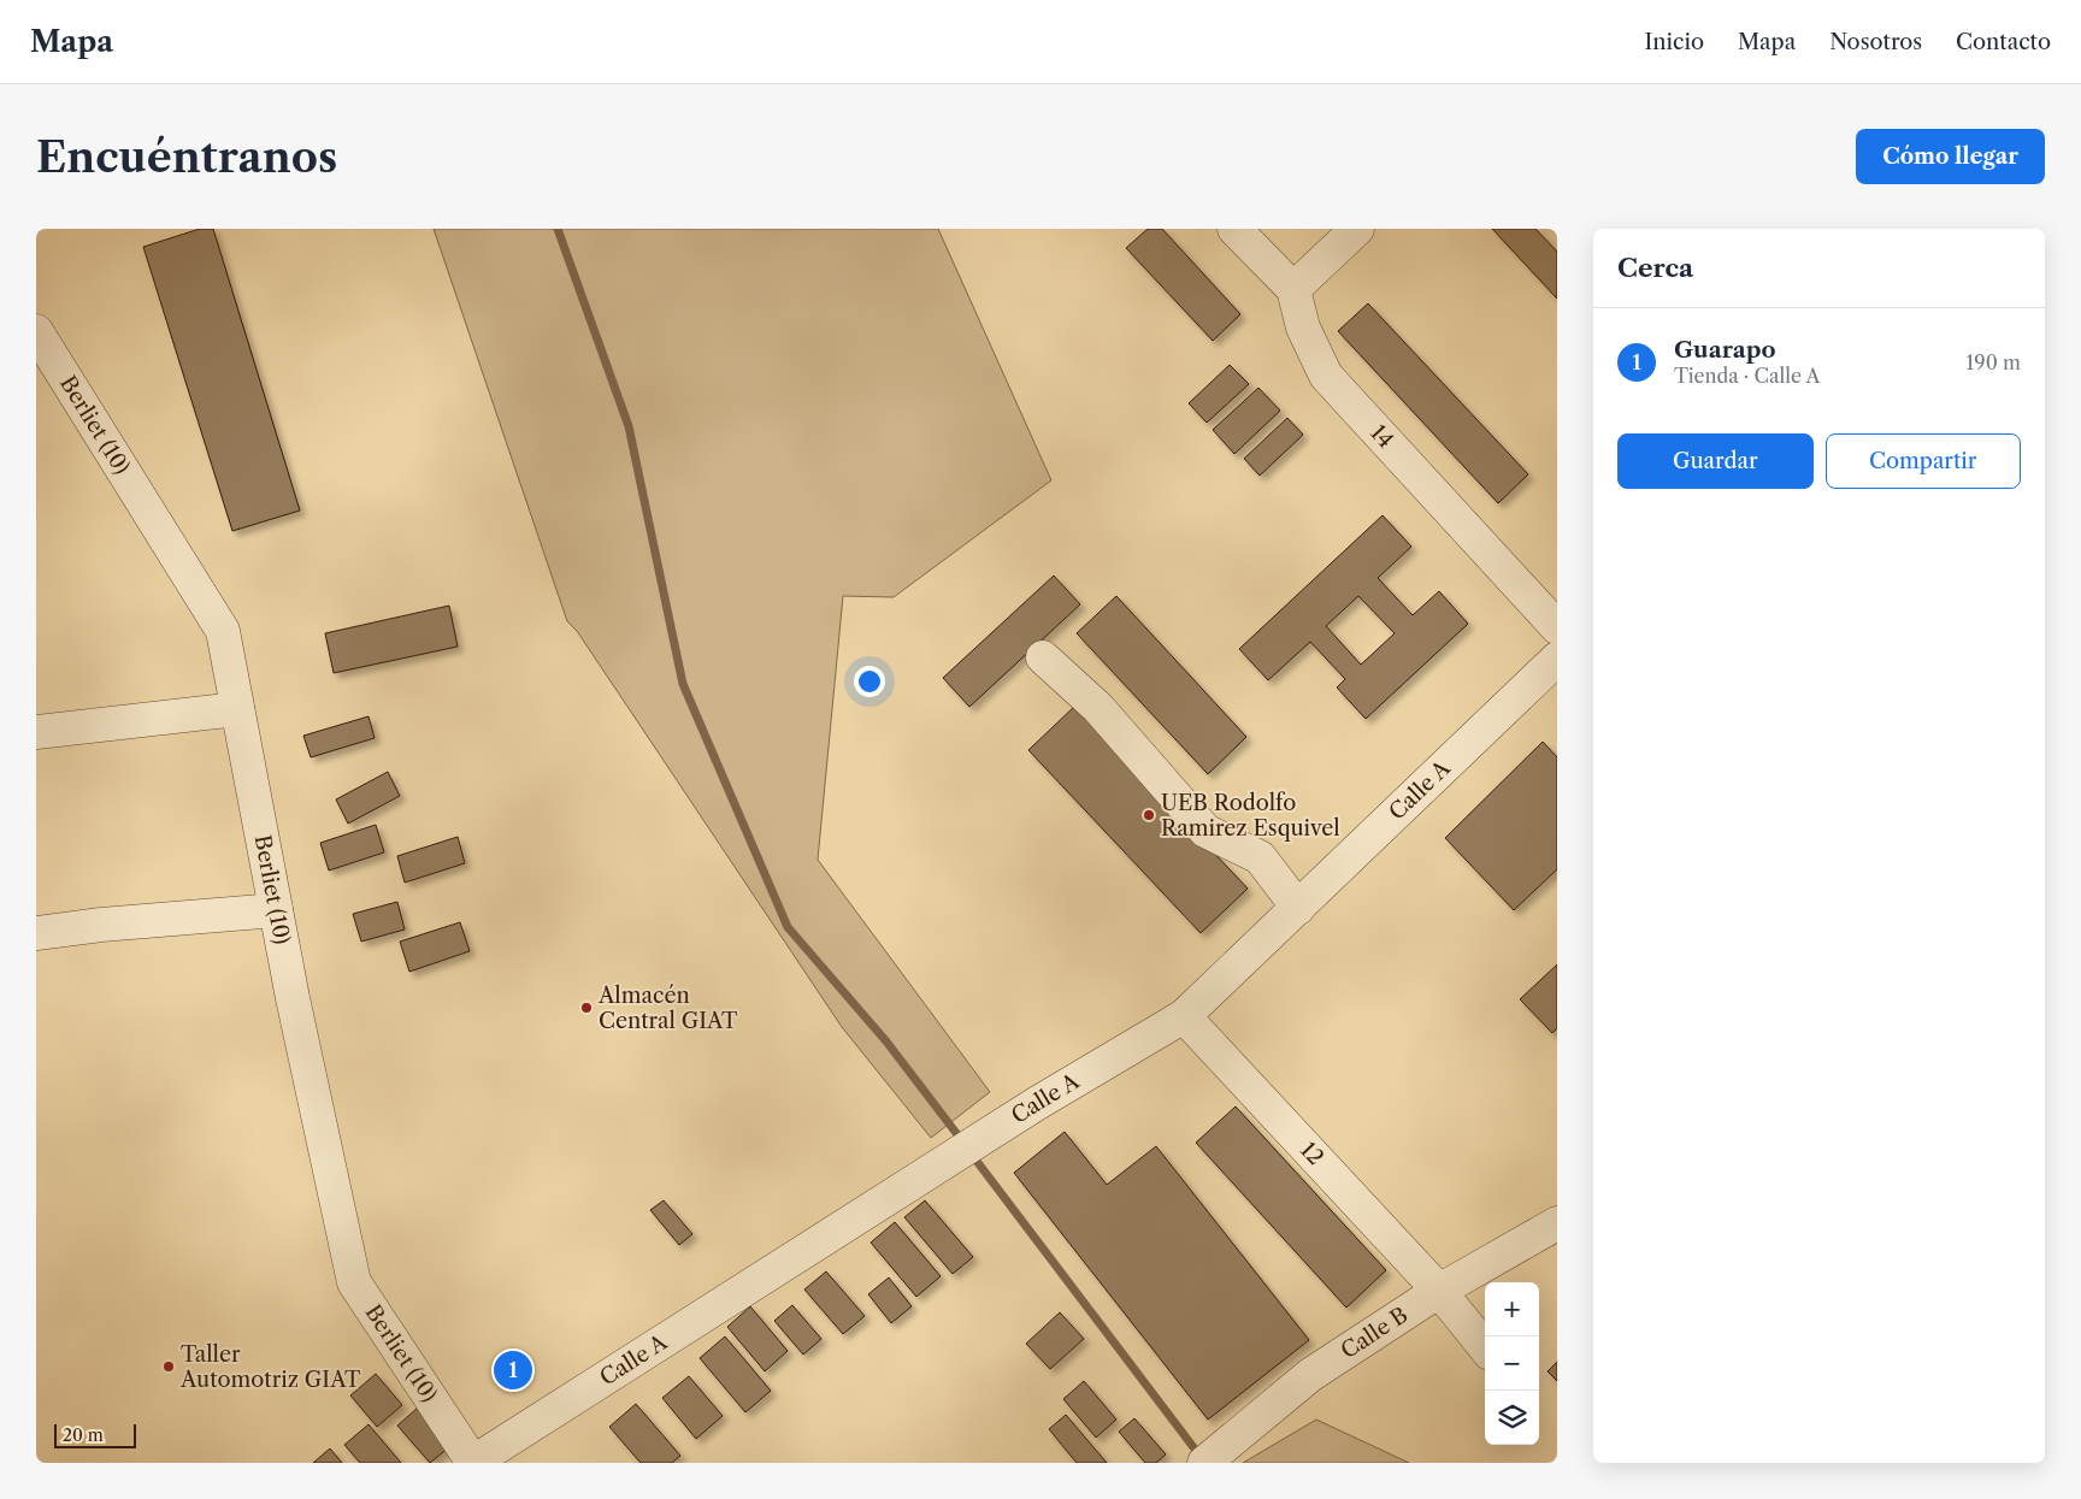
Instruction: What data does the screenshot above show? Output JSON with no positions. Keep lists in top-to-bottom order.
{
  "streets": {
    "street": [
      "Berliet (10)",
      "14",
      "Calle A",
      "12",
      "Calle B"
    ]
  },
  "crossings": [
    ["Berliet (10)", "Calle A"],
    ["Calle A", "12"],
    ["12", "Calle B"]
  ],
  "places": ["UEB Rodolfo Ramirez Esquivel", "Almacén Central GIAT", "Taller Automotriz GIAT"],
  "scale_bar": "20 m",
  "page": {
    "header": "Mapa",
    "nav": [
      "Inicio",
      "Mapa",
      "Nosotros",
      "Contacto"
    ],
    "buttons": [
      "Cómo llegar",
      ["Guardar", "Compartir"]
    ],
    "title": "Encuéntranos",
    "heading": "Cerca",
    "list": [
      {
        "mark": "1",
        "name": "Guarapo",
        "note": "Tienda · Calle A",
        "value": "190 m"
      }
    ],
    "map_buttons": ["+", "−"],
    "pins": "1",
    "scale": "20 m"
  }
}
